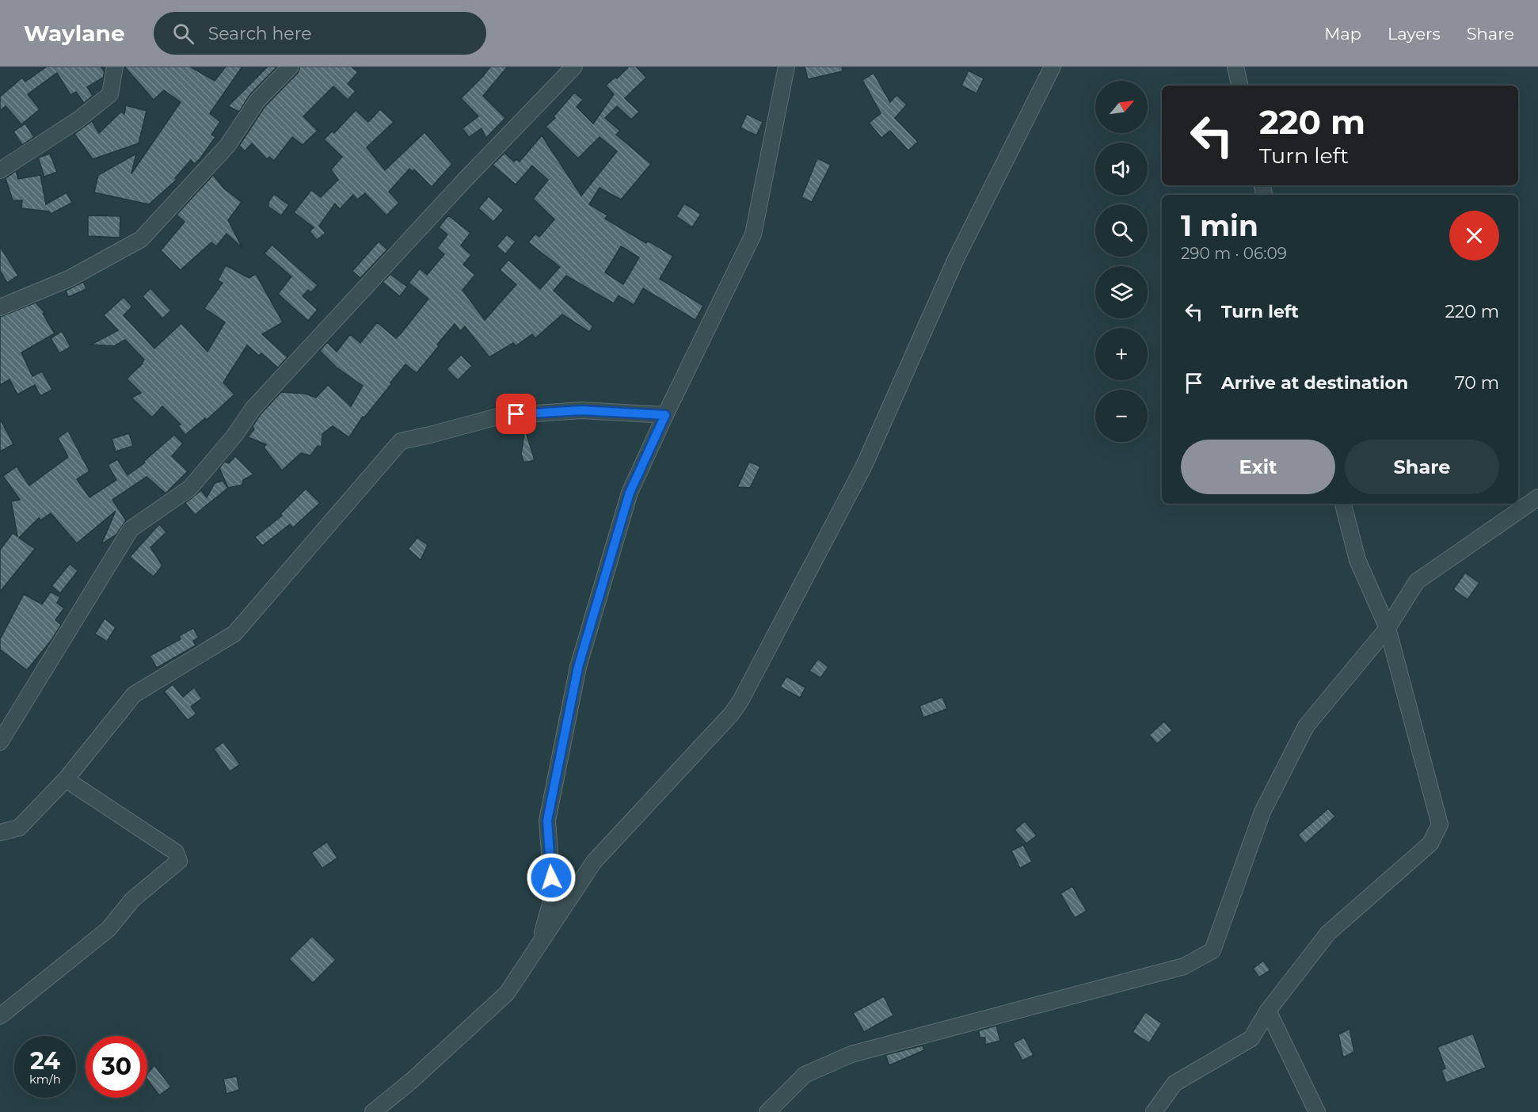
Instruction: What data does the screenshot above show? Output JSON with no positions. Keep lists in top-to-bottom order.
{
  "north": "top right",
  "page": {
    "header": "Waylane",
    "search": "Search here",
    "nav": ["Map", "Layers", "Share"],
    "map_buttons": ["+", "−"],
    "turn": ["220 m", "Turn left"],
    "heading": ["1 min", "290 m · 06:09"],
    "list": [
      {
        "name": "Turn left",
        "value": "220 m"
      },
      {
        "name": "Arrive at destination",
        "value": "70 m"
      }
    ],
    "buttons": ["Exit", "Share"],
    "speed": "24 km/h",
    "limit": "30"
  }
}
